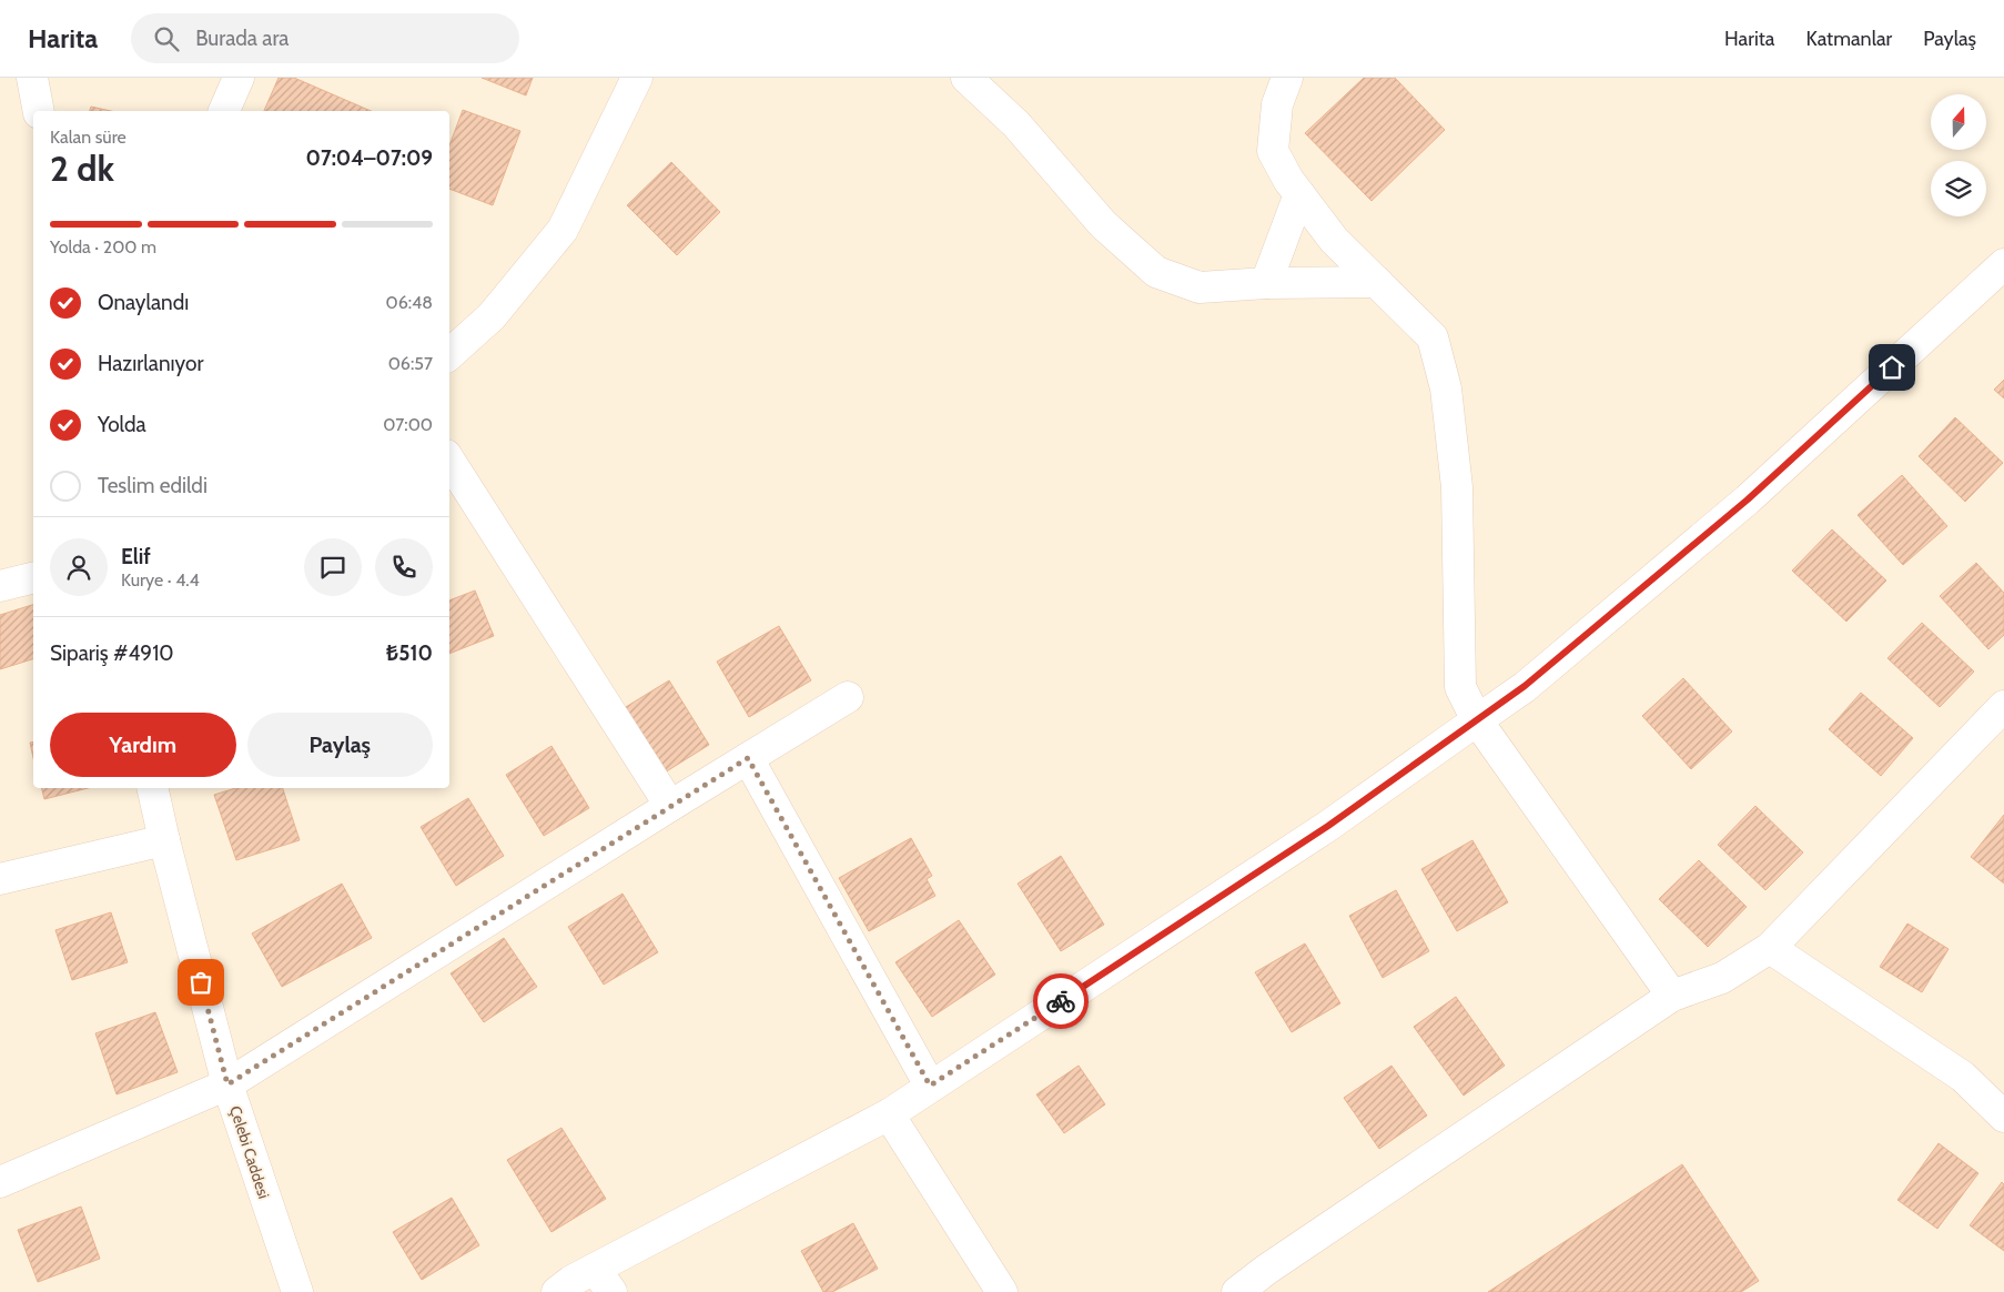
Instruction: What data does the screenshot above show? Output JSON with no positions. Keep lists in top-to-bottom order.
{
  "streets": {
    "street": ["Çelebi Caddesi"]
  },
  "north": "top",
  "page": {
    "header": "Harita",
    "search": "Burada ara",
    "nav": ["Harita", "Katmanlar", "Paylaş"],
    "heading": ["2 dk", "Kalan süre", "07:04–07:09"],
    "panel": [
      "Elif",
      "Kurye · 4.4",
      "Sipariş #4910",
      "₺510"
    ],
    "bar": "Yolda · 200 m",
    "list": [
      ["Onaylandı", "06:48"],
      ["Hazırlanıyor", "06:57"],
      ["Yolda", "07:00"],
      "Teslim edildi"
    ],
    "buttons": ["Yardım", "Paylaş"]
  }
}
